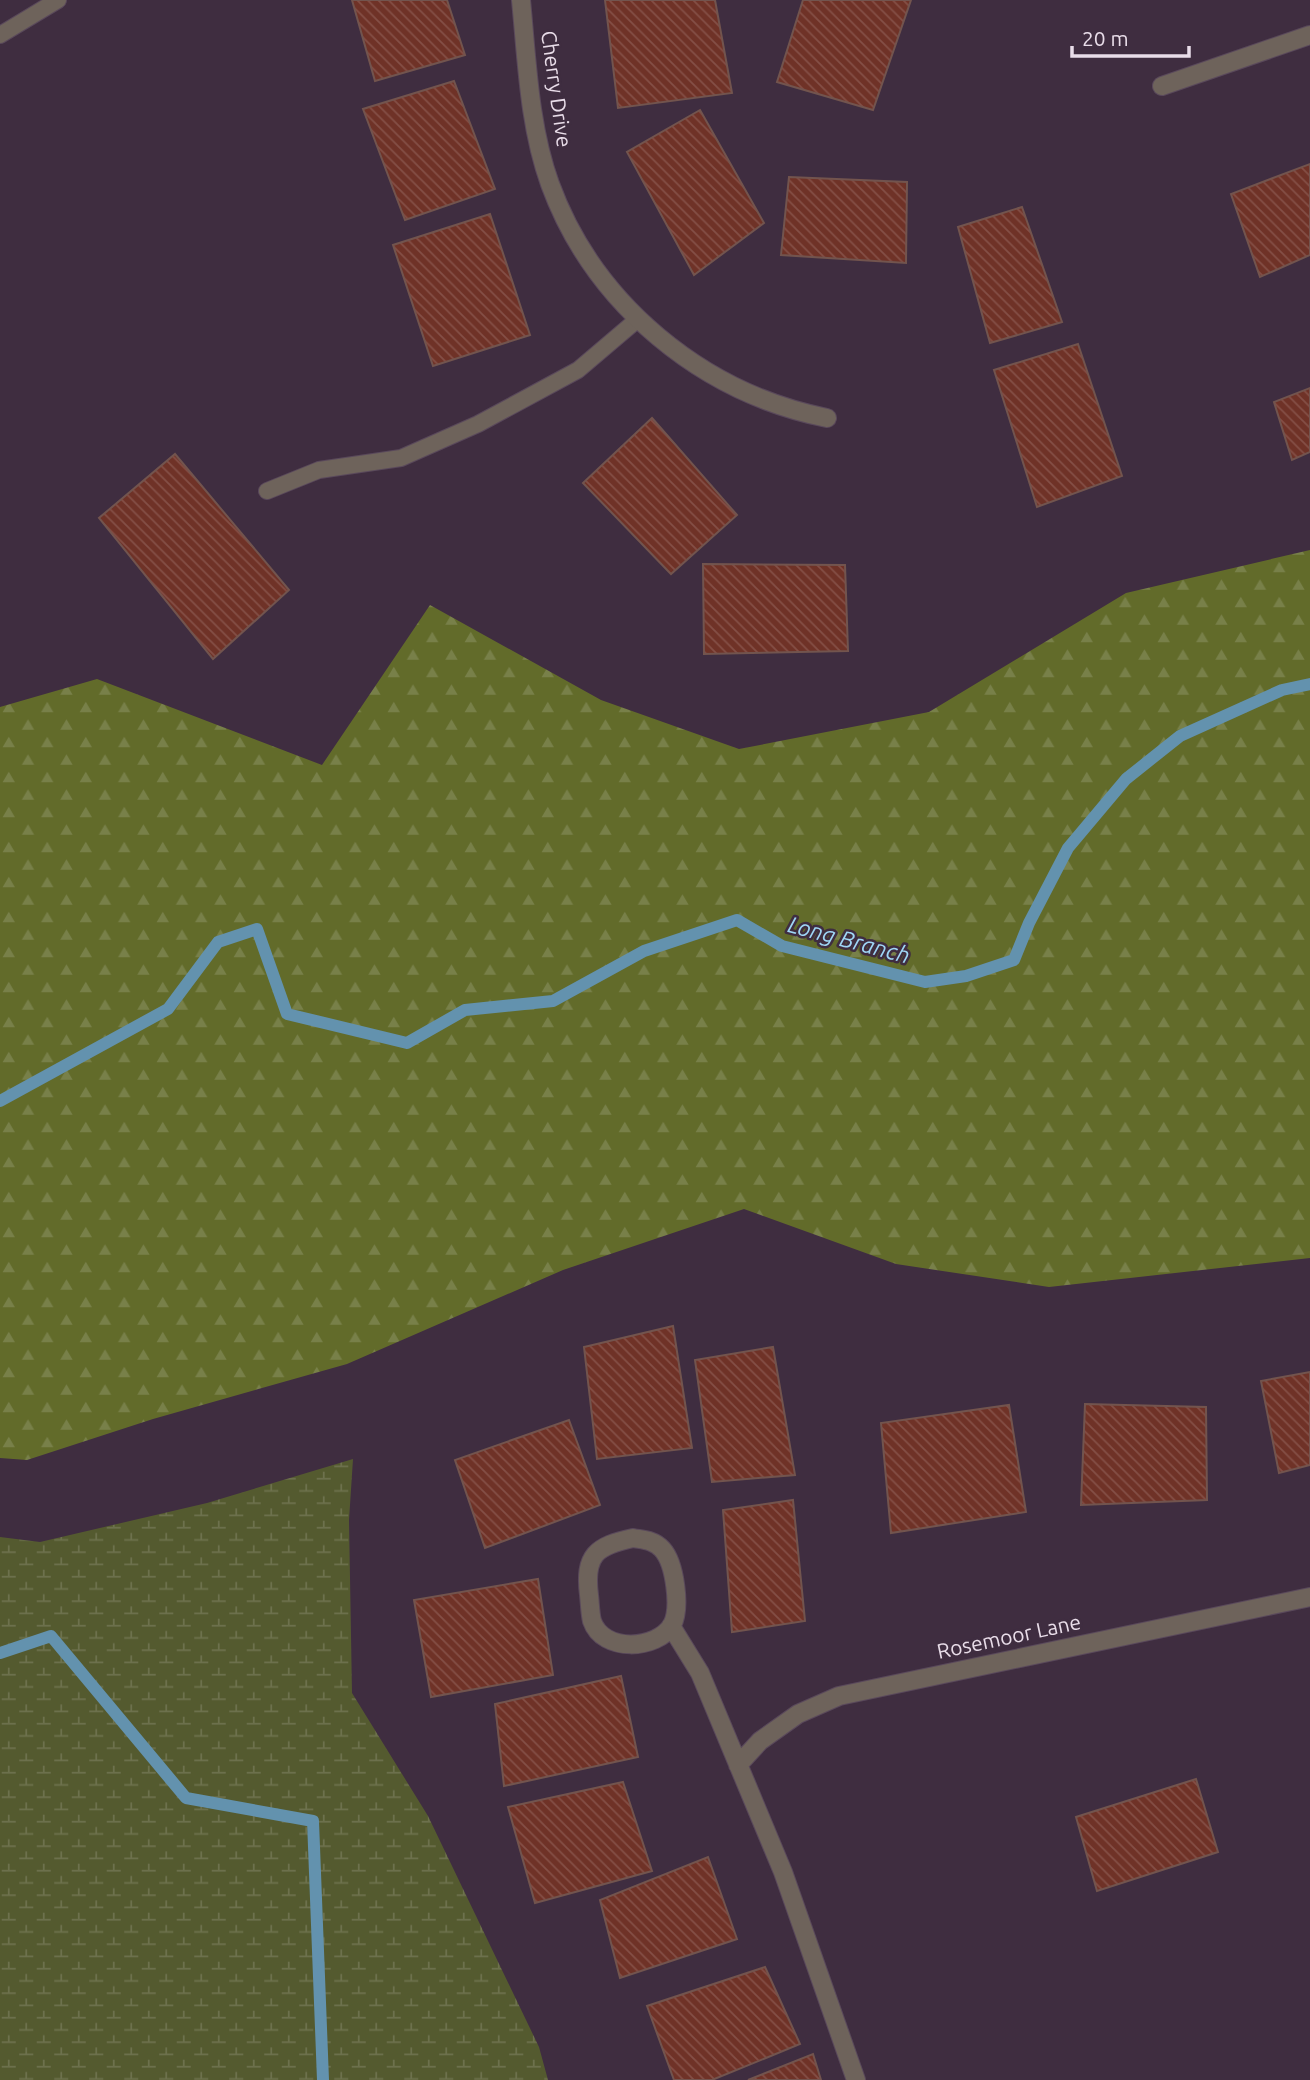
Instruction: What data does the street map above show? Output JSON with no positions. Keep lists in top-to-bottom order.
{
  "streets": {
    "street": ["Cherry Drive", "Rosemoor Lane"]
  },
  "water": ["Long Branch"],
  "scale_bar": "20 m"
}
